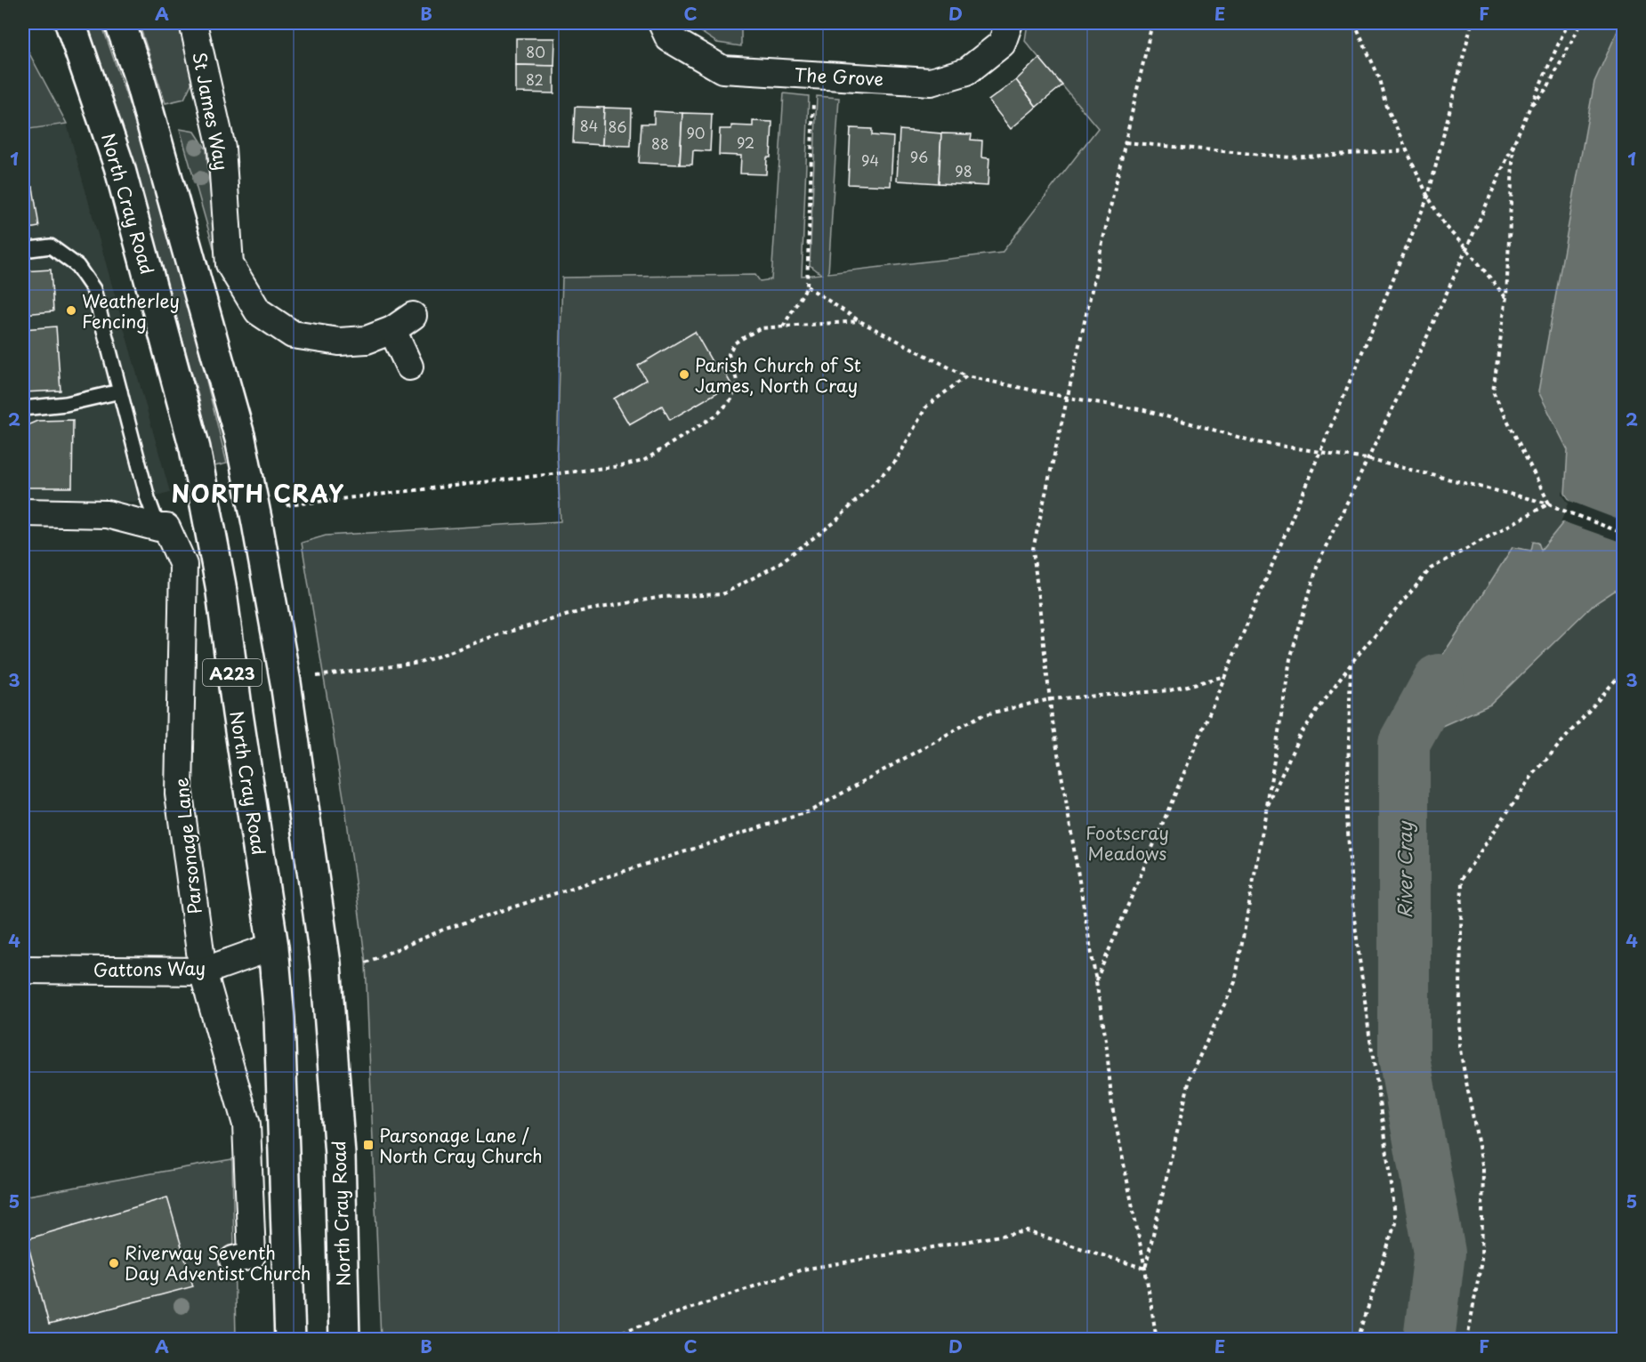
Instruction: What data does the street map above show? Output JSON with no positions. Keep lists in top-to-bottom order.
{
  "streets": {
    "main road": ["North Cray Road", "A223"],
    "street": [
      "The Grove",
      "St James Way",
      "Parsonage Lane",
      "Gattons Way"
    ]
  },
  "crossings": [
    ["North Cray Road", "Gattons Way"],
    ["Parsonage Lane", "Gattons Way"]
  ],
  "districts": ["NORTH CRAY"],
  "water": ["River Cray"],
  "parks": ["Footscray Meadows"],
  "places": {
    "other": ["Weatherley Fencing", "Parish Church of St James, North Cray", "Riverway Seventh Day Adventist Church"],
    "transit": ["Parsonage Lane / North Cray Church"]
  },
  "house_numbers": [
    "80",
    "82",
    "84",
    "86",
    "90",
    "92",
    "88",
    "96",
    "94",
    "98"
  ],
  "grid": {
    "columns": [
      "A",
      "B",
      "C",
      "D",
      "E",
      "F"
    ],
    "rows": [
      "1",
      "2",
      "3",
      "4",
      "5"
    ]
  }
}
